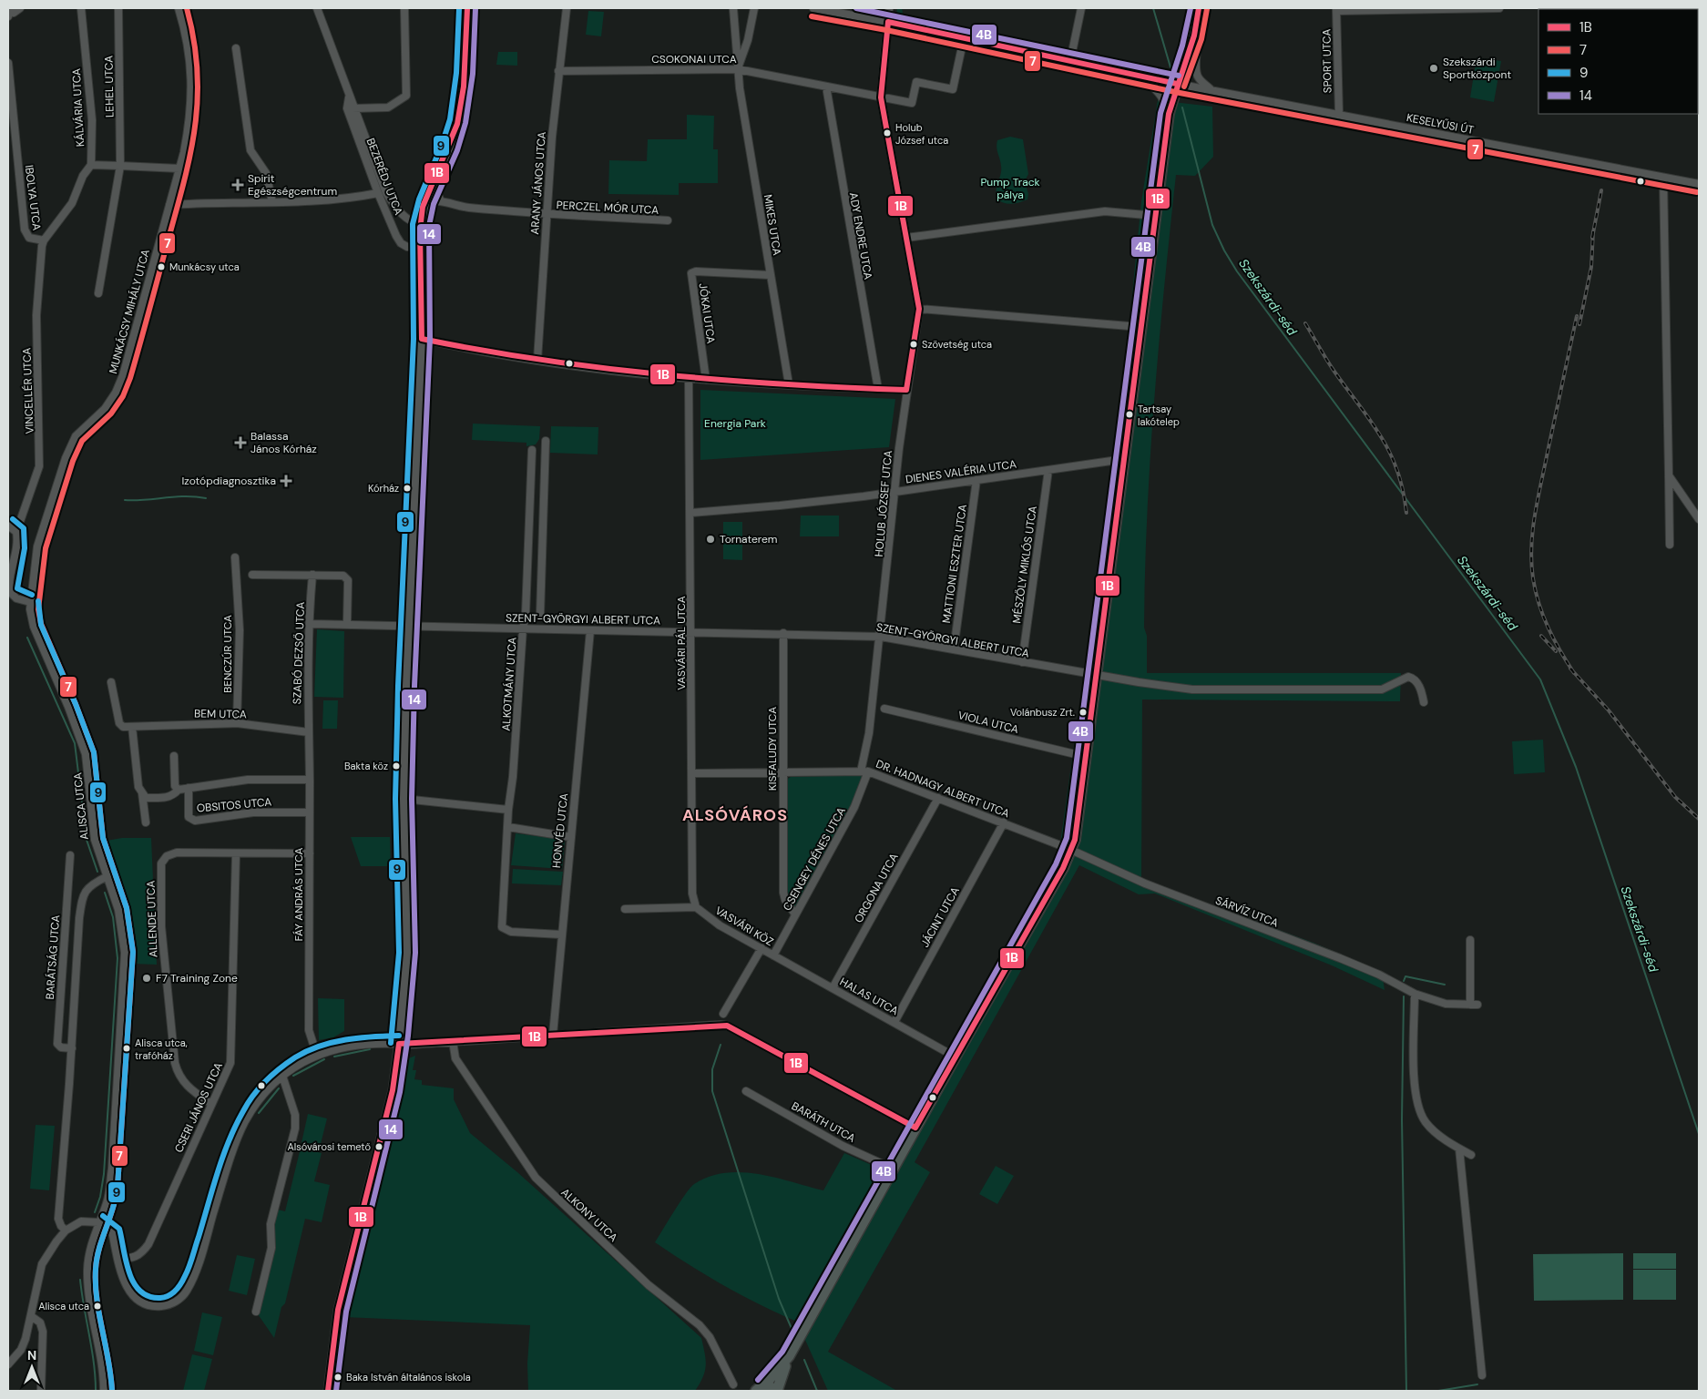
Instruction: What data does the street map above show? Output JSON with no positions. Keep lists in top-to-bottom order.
{
  "streets": {
    "street": [
      "CSOKONAI UTCA",
      "SPORT UTCA",
      "LEHEL UTCA",
      "KÁLVÁRIA UTCA",
      "KESELYŰSI ÚT",
      "BEZERÉDJ UTCA",
      "ARANY JÁNOS UTCA",
      "IBOLYA UTCA",
      "PERCZEL MÓR UTCA",
      "MIKES UTCA",
      "ADY ENDRE UTCA",
      "MUNKÁCSY MIHÁLY UTCA",
      "JÓKAI UTCA",
      "VINCELLÉR UTCA",
      "DIENES VALÉRIA UTCA",
      "HOLUB JÓZSEF UTCA",
      "MATTIONI ESZTER UTCA",
      "MÉSZÖLY MIKLÓS UTCA",
      "SZENT-GYÖRGYI ALBERT UTCA",
      "VASVÁRI PÁL UTCA",
      "SZABÓ DEZSŐ UTCA",
      "BENCZÚR UTCA",
      "ALKOTMÁNY UTCA",
      "BEM UTCA",
      "VIOLA UTCA",
      "KISFALUDY UTCA",
      "DR. HADNAGY ALBERT UTCA",
      "OBSITOS UTCA",
      "ALISCA UTCA",
      "HONVÉD UTCA",
      "CSENGEY DÉNES UTCA",
      "ORGONA UTCA",
      "FÁY ANDRÁS UTCA",
      "SÁRVÍZ UTCA",
      "JÁCINT UTCA",
      "ALLENDE UTCA",
      "VASVÁRI KÖZ",
      "BARÁTSÁG UTCA",
      "HALAS UTCA",
      "CSERI JÁNOS UTCA",
      "BARÁTH UTCA",
      "ALKONY UTCA"
    ]
  },
  "crossings": [
    ["CSOKONAI UTCA", "KESELYŰSI ÚT"],
    ["CSOKONAI UTCA", "ARANY JÁNOS UTCA"],
    ["CSOKONAI UTCA", "MIKES UTCA"],
    ["CSOKONAI UTCA", "ADY ENDRE UTCA"],
    ["CSOKONAI UTCA", "HOLUB JÓZSEF UTCA"],
    ["SPORT UTCA", "KESELYŰSI ÚT"],
    ["KÁLVÁRIA UTCA", "IBOLYA UTCA"],
    ["KÁLVÁRIA UTCA", "VINCELLÉR UTCA"],
    ["KESELYŰSI ÚT", "HOLUB JÓZSEF UTCA"],
    ["ARANY JÁNOS UTCA", "PERCZEL MÓR UTCA"],
    ["IBOLYA UTCA", "VINCELLÉR UTCA"],
    ["MIKES UTCA", "JÓKAI UTCA"],
    ["MUNKÁCSY MIHÁLY UTCA", "VINCELLÉR UTCA"],
    ["MUNKÁCSY MIHÁLY UTCA", "ALISCA UTCA"],
    ["VINCELLÉR UTCA", "ALISCA UTCA"],
    ["DIENES VALÉRIA UTCA", "HOLUB JÓZSEF UTCA"],
    ["DIENES VALÉRIA UTCA", "MATTIONI ESZTER UTCA"],
    ["DIENES VALÉRIA UTCA", "MÉSZÖLY MIKLÓS UTCA"],
    ["DIENES VALÉRIA UTCA", "VASVÁRI PÁL UTCA"],
    ["HOLUB JÓZSEF UTCA", "SZENT-GYÖRGYI ALBERT UTCA"],
    ["MATTIONI ESZTER UTCA", "SZENT-GYÖRGYI ALBERT UTCA"],
    ["MÉSZÖLY MIKLÓS UTCA", "SZENT-GYÖRGYI ALBERT UTCA"],
    ["SZENT-GYÖRGYI ALBERT UTCA", "VASVÁRI PÁL UTCA"],
    ["SZENT-GYÖRGYI ALBERT UTCA", "SZABÓ DEZSŐ UTCA"],
    ["SZENT-GYÖRGYI ALBERT UTCA", "ALKOTMÁNY UTCA"],
    ["SZENT-GYÖRGYI ALBERT UTCA", "KISFALUDY UTCA"],
    ["SZENT-GYÖRGYI ALBERT UTCA", "HONVÉD UTCA"],
    ["VASVÁRI PÁL UTCA", "DR. HADNAGY ALBERT UTCA"],
    ["VASVÁRI PÁL UTCA", "VASVÁRI KÖZ"],
    ["SZABÓ DEZSŐ UTCA", "BEM UTCA"],
    ["SZABÓ DEZSŐ UTCA", "FÁY ANDRÁS UTCA"],
    ["BENCZÚR UTCA", "BEM UTCA"],
    ["BEM UTCA", "FÁY ANDRÁS UTCA"],
    ["KISFALUDY UTCA", "DR. HADNAGY ALBERT UTCA"],
    ["KISFALUDY UTCA", "CSENGEY DÉNES UTCA"],
    ["DR. HADNAGY ALBERT UTCA", "CSENGEY DÉNES UTCA"],
    ["DR. HADNAGY ALBERT UTCA", "ORGONA UTCA"],
    ["DR. HADNAGY ALBERT UTCA", "SÁRVÍZ UTCA"],
    ["DR. HADNAGY ALBERT UTCA", "JÁCINT UTCA"],
    ["OBSITOS UTCA", "FÁY ANDRÁS UTCA"],
    ["CSENGEY DÉNES UTCA", "VASVÁRI KÖZ"],
    ["CSENGEY DÉNES UTCA", "HALAS UTCA"],
    ["ORGONA UTCA", "HALAS UTCA"],
    ["JÁCINT UTCA", "HALAS UTCA"],
    ["ALLENDE UTCA", "CSERI JÁNOS UTCA"],
    ["VASVÁRI KÖZ", "HALAS UTCA"]
  ],
  "districts": ["ALSÓVÁROS"],
  "water": ["Szekszárdi-séd"],
  "parks": ["Pump Track pálya", "Energia Park"],
  "places": {
    "other": [
      "Szekszárdi Sportközpont",
      "Holub József utca",
      "Munkácsy utca",
      "Szövetség utca",
      "Tartsay lakótelep",
      "Kórház",
      "Tornaterem",
      "Volánbusz Zrt.",
      "Bakta köz",
      "F7 Training Zone",
      "Alisca utca, trafóház",
      "Alsóvárosi temető",
      "Alisca utca",
      "Baka István általános iskola"
    ],
    "health": ["Spirit Egészségcentrum", "Balassa János Kórház", "Izotópdiagnosztika"]
  },
  "lines": [
    "transit line 1B",
    "transit line 7",
    "transit line 9",
    "transit line 14",
    "transit line 4B"
  ],
  "legend": [
    "1B",
    "7",
    "9",
    "14"
  ],
  "north": "top"
}
